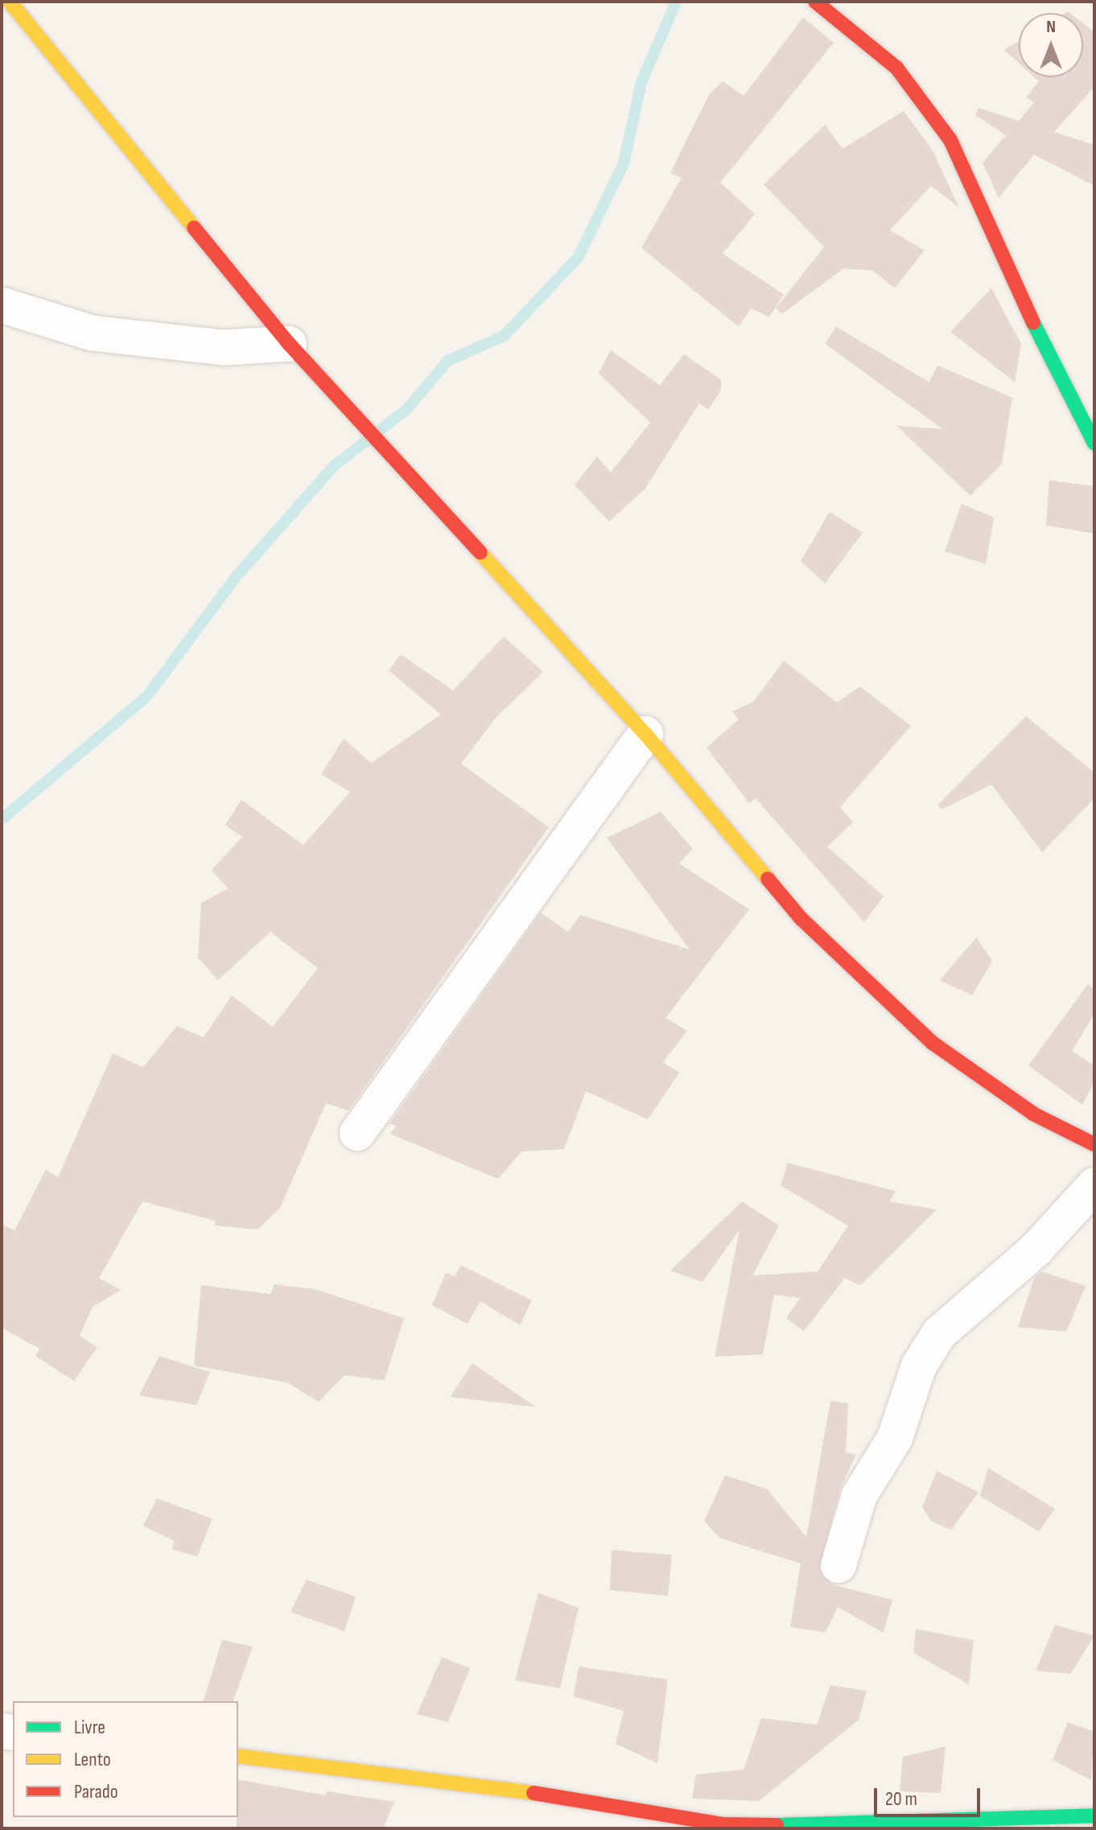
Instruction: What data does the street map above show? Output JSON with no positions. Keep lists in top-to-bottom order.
{
  "legend": ["Livre", "Lento", "Parado"],
  "scale_bar": "20 m",
  "north": "top"
}
